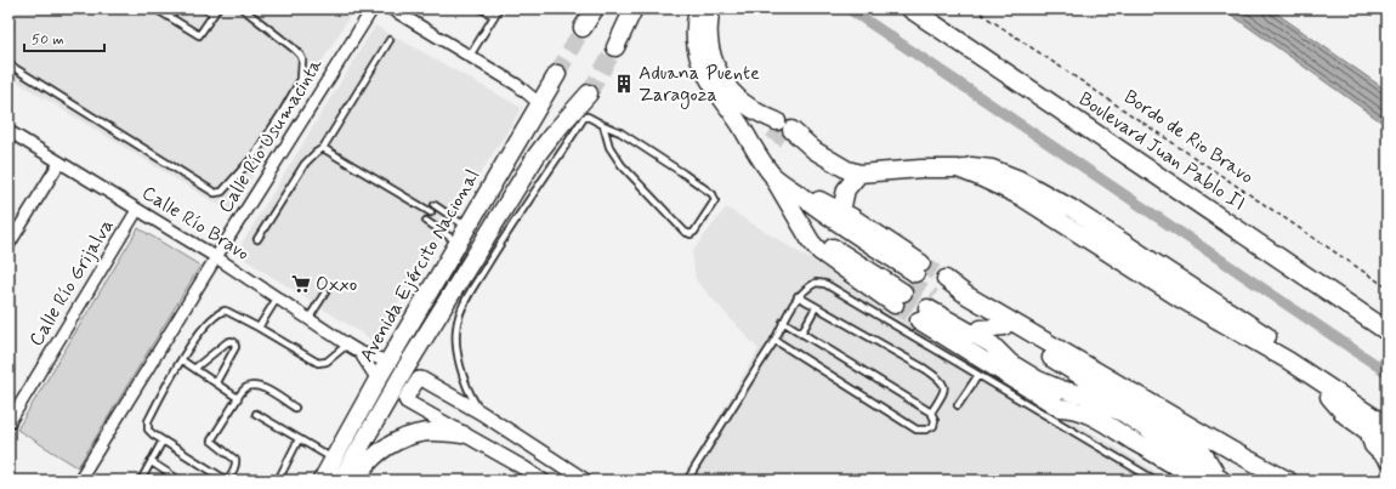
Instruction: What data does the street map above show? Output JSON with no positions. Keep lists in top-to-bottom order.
{
  "streets": {
    "highway": ["Boulevard Juan Pablo II"],
    "main road": ["Avenida Ejército Nacional"],
    "street": ["Calle Río Usumacinta", "Calle Río Bravo", "Calle Río Grijalva"],
    "path": ["Bordo de Rio Bravo"]
  },
  "crossings": [
    ["Calle Río Usumacinta", "Calle Río Bravo"],
    ["Calle Río Bravo", "Avenida Ejército Nacional"],
    ["Calle Río Bravo", "Calle Río Grijalva"]
  ],
  "places": {
    "building": ["Aduana Puente Zaragoza"],
    "supermarket": ["Oxxo"]
  },
  "scale_bar": "50 m"
}
